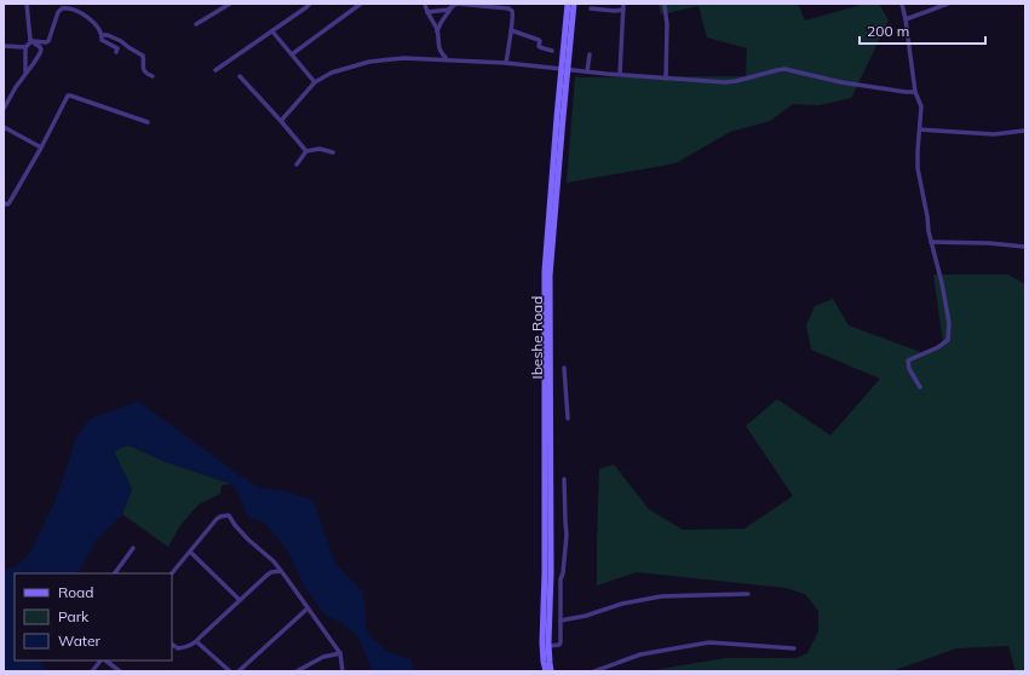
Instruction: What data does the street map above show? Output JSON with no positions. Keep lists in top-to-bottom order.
{
  "streets": {
    "main road": ["Ibeshe Road"]
  },
  "legend": ["Road", "Park", "Water"],
  "scale_bar": "200 m"
}
